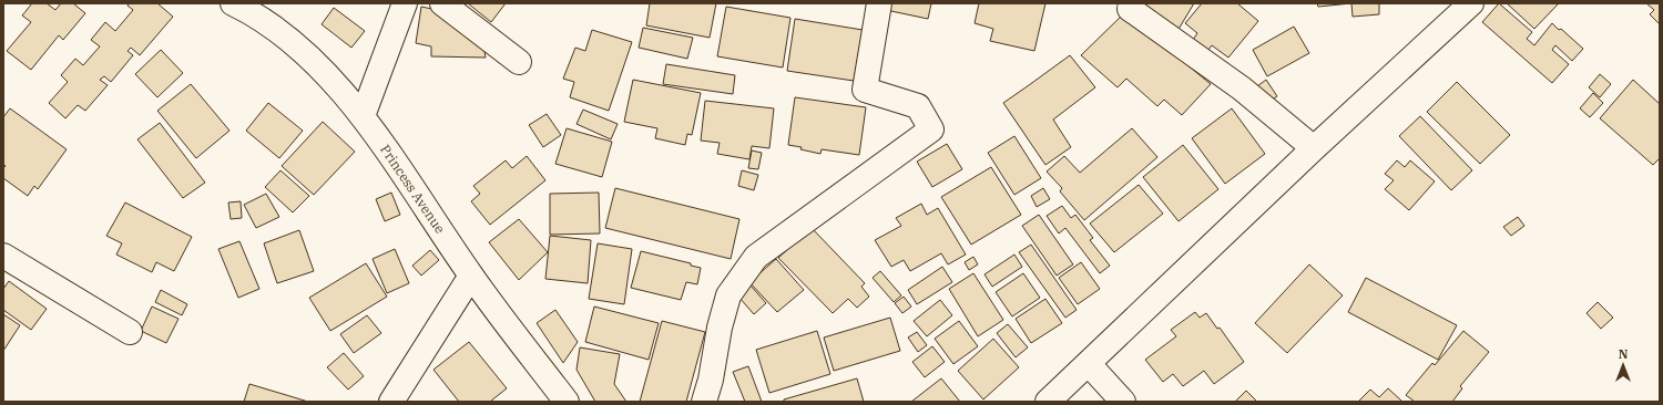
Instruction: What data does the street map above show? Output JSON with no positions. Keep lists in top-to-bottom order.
{
  "streets": {
    "street": ["Princess Avenue"]
  },
  "north": "top"
}
